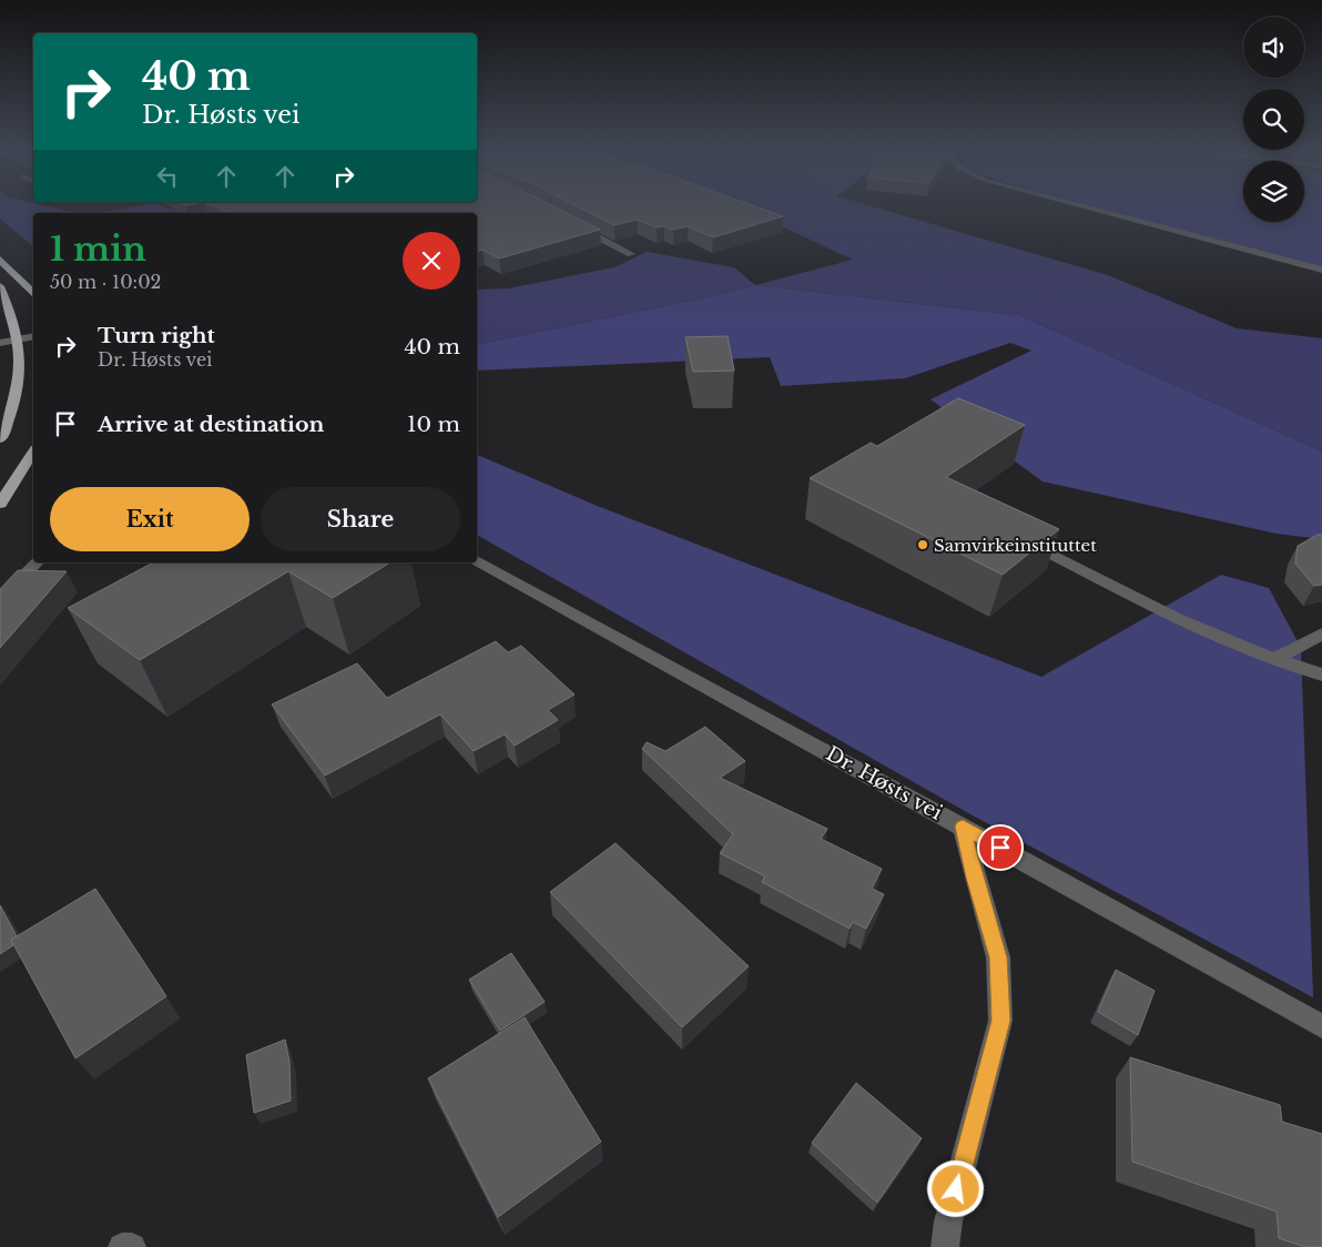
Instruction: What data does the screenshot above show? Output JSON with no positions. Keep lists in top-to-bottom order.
{
  "streets": {
    "street": ["Dr. Høsts vei"]
  },
  "places": ["Samvirkeinstituttet"],
  "page": {
    "turn": ["40 m", "Dr. Høsts vei"],
    "heading": ["1 min", "50 m · 10:02"],
    "list": [
      {
        "name": "Turn right",
        "note": "Dr. Høsts vei",
        "value": "40 m"
      },
      {
        "name": "Arrive at destination",
        "value": "10 m"
      }
    ],
    "buttons": ["Exit", "Share"]
  }
}
